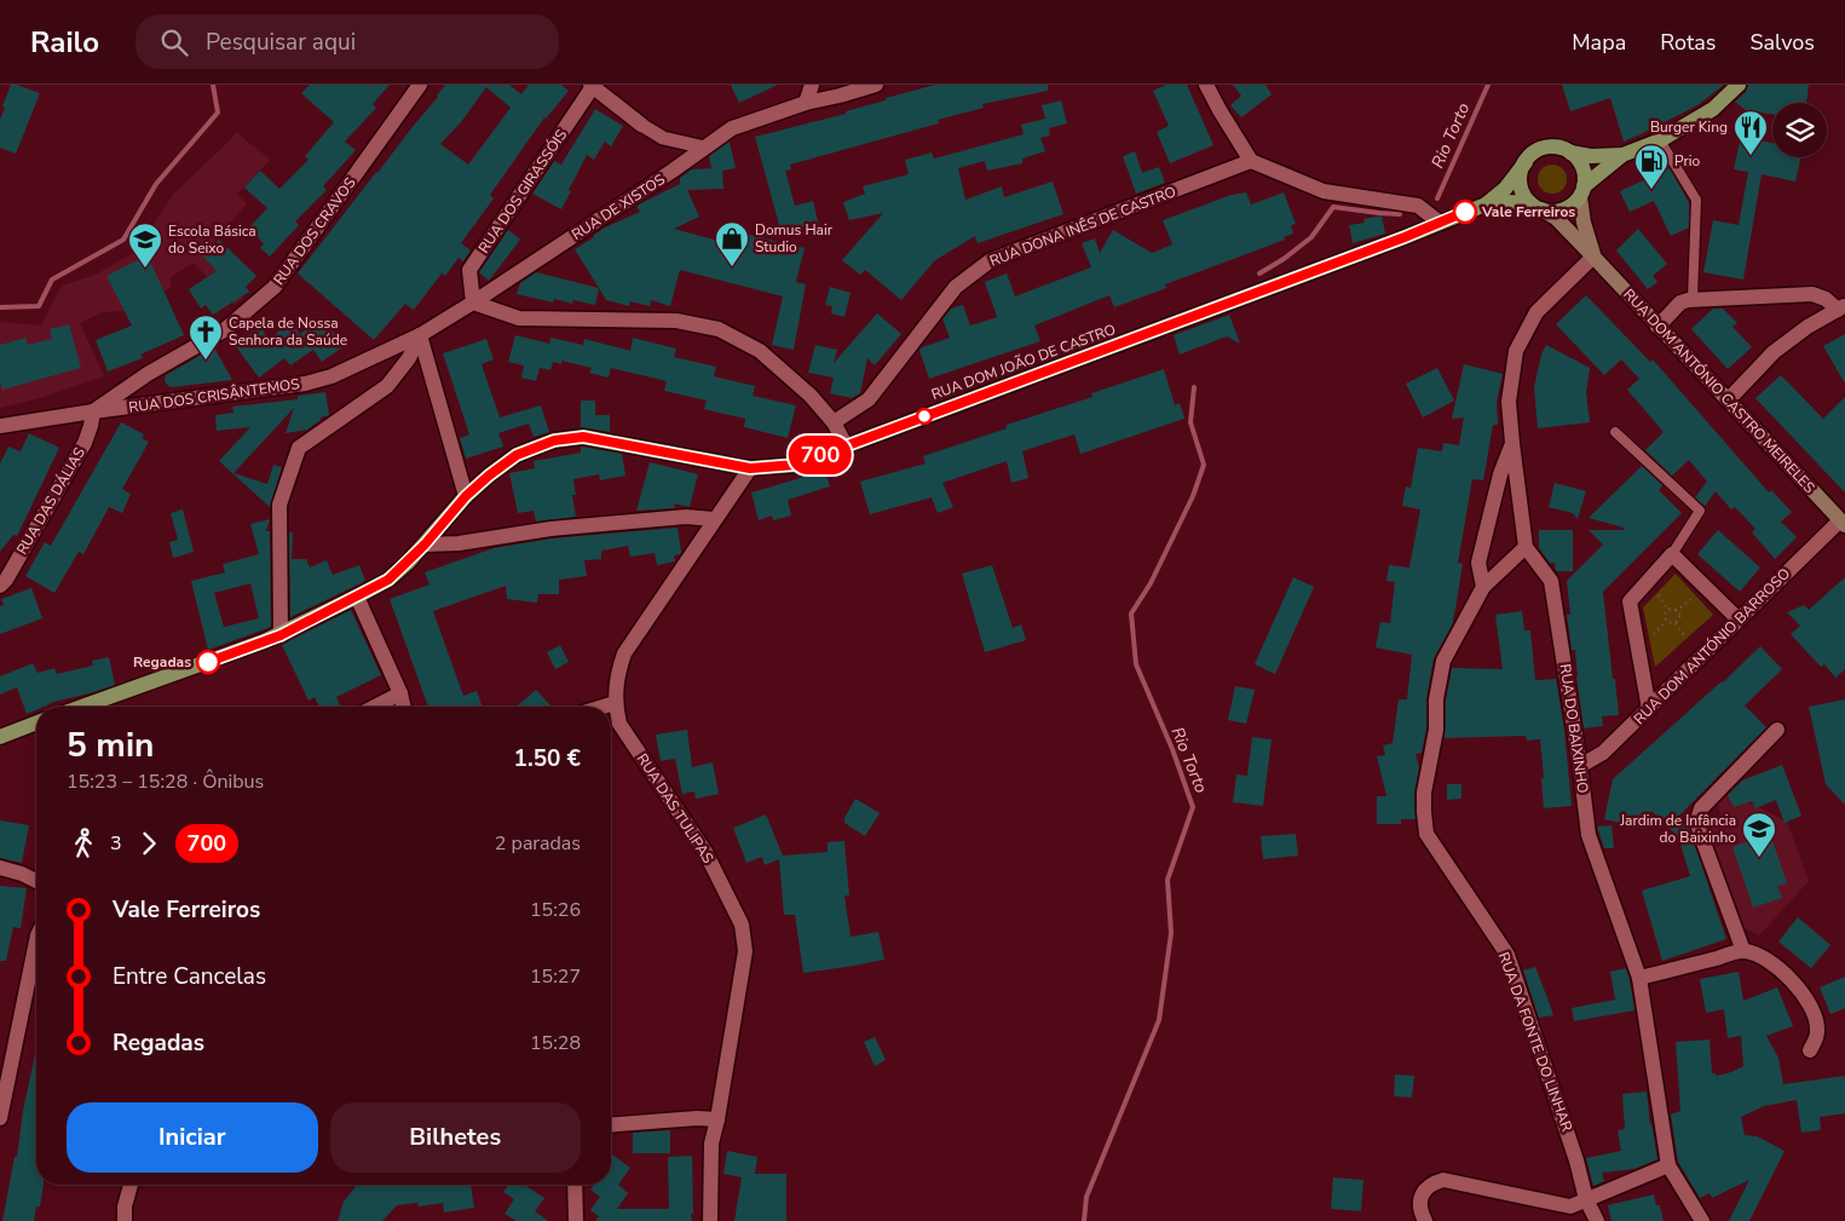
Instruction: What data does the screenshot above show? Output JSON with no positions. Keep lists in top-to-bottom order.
{
  "streets": {
    "main road": ["RUA DOM JOÃO DE CASTRO", "RUA DOM ANTÓNIO CASTRO MEIRELES"],
    "street": [
      "RUA DOS GIRASSÓIS",
      "RUA DE XISTOS",
      "RUA DONA INÊS DE CASTRO",
      "RUA DOS CRAVOS",
      "RUA DOS CRISÂNTEMOS",
      "RUA DAS DÁLIAS",
      "RUA DOM ANTÓNIO BARROSO",
      "RUA DO BAIXINHO",
      "RUA DAS TULIPAS",
      "RUA DA FONTE DO LINHAR"
    ]
  },
  "crossings": [
    ["RUA DOS GIRASSÓIS", "RUA DE XISTOS"],
    ["RUA DE XISTOS", "RUA DOS CRISÂNTEMOS"],
    ["RUA DOS CRAVOS", "RUA DOS CRISÂNTEMOS"],
    ["RUA DOS CRAVOS", "RUA DAS DÁLIAS"],
    ["RUA DOM JOÃO DE CASTRO", "RUA DOM ANTÓNIO CASTRO MEIRELES"],
    ["RUA DOM JOÃO DE CASTRO", "RUA DAS TULIPAS"],
    ["RUA DOM ANTÓNIO CASTRO MEIRELES", "RUA DOM ANTÓNIO BARROSO"],
    ["RUA DOM ANTÓNIO CASTRO MEIRELES", "RUA DO BAIXINHO"],
    ["RUA DOS CRISÂNTEMOS", "RUA DAS DÁLIAS"],
    ["RUA DOM ANTÓNIO BARROSO", "RUA DO BAIXINHO"],
    ["RUA DO BAIXINHO", "RUA DA FONTE DO LINHAR"]
  ],
  "water": ["Rio Torto"],
  "places": {
    "restaurant": ["Burger King"],
    "fuel station": ["Prio"],
    "other": ["Vale Ferreiros", "Regadas"],
    "shop": ["Domus Hair Studio"],
    "school or university": ["Escola Básica do Seixo", "Jardim de Infância do Baixinho"],
    "church": ["Capela de Nossa Senhora da Saúde"]
  },
  "lines": ["bus line 700"],
  "page": {
    "header": "Railo",
    "search": "Pesquisar aqui",
    "nav": ["Mapa", "Rotas", "Salvos"],
    "on_map": "700",
    "heading": ["5 min", "15:23 – 15:28 · Ônibus", "1.50 €"],
    "legs": ["3", "700", "2 paradas"],
    "list": [
      {
        "name": "Vale Ferreiros",
        "value": "15:26"
      },
      {
        "name": "Entre Cancelas",
        "value": "15:27"
      },
      {
        "name": "Regadas",
        "value": "15:28"
      }
    ],
    "buttons": ["Iniciar", "Bilhetes"]
  }
}
